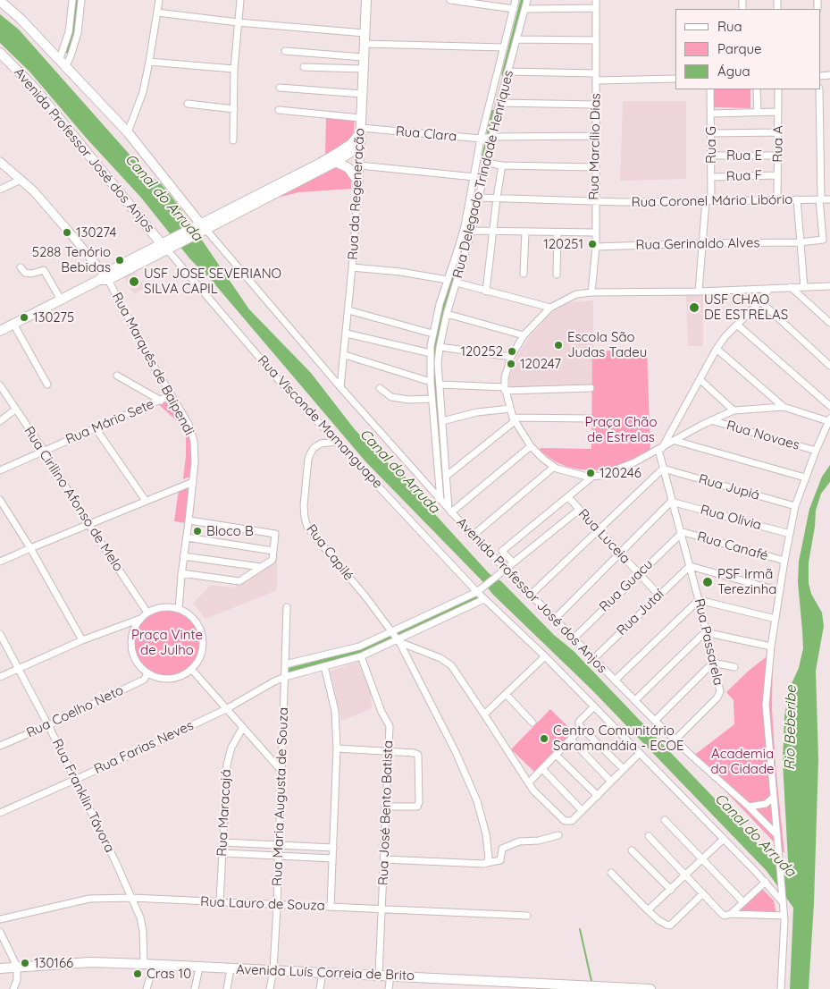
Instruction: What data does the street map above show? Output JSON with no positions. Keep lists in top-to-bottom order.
{
  "streets": {
    "main road": ["Avenida Professor José dos Anjos", "Rua da Regeneração", "Avenida Luís Correia de Brito"],
    "street": [
      "Rua Clara",
      "Rua A",
      "Rua G",
      "Rua Marcílio Dias",
      "Rua E",
      "Rua Delegado Trindade Henriques",
      "Rua F",
      "Rua Coronel Mário Libório",
      "Rua Gerinaldo Alves",
      "Rua Marquês de Baipendi",
      "Rua Mário Sete",
      "Rua Visconde Mamanguape",
      "Rua Novaes",
      "Rua Jupiá",
      "Rua Cirilino Afonso de Melo",
      "Rua Olivia",
      "Rua Luceia",
      "Rua Canafé",
      "Rua Capilé",
      "Rua Guacu",
      "Rua Jutaí",
      "Rua Passarela",
      "Rua Coelho Neto",
      "Rua Farias Neves",
      "Rua Franklin Távora",
      "Rua Maria Augusta de Souza",
      "Rua Maracajá",
      "Rua José Bento Batista",
      "Rua Lauro de Souza"
    ]
  },
  "crossings": [
    ["Rua Clara", "Rua Marcílio Dias"],
    ["Rua Clara", "Rua Delegado Trindade Henriques"],
    ["Rua Clara", "Rua da Regeneração"],
    ["Rua A", "Rua E"],
    ["Rua A", "Rua F"],
    ["Rua A", "Rua Coronel Mário Libório"],
    ["Rua G", "Rua E"],
    ["Rua G", "Rua F"],
    ["Rua G", "Rua Coronel Mário Libório"],
    ["Rua G", "Rua Gerinaldo Alves"],
    ["Rua Marcílio Dias", "Rua Coronel Mário Libório"],
    ["Rua Marcílio Dias", "Rua Gerinaldo Alves"],
    ["Avenida Professor José dos Anjos", "Rua Delegado Trindade Henriques"],
    ["Avenida Professor José dos Anjos", "Rua da Regeneração"],
    ["Avenida Professor José dos Anjos", "Rua Visconde Mamanguape"],
    ["Avenida Professor José dos Anjos", "Rua Guacu"],
    ["Avenida Professor José dos Anjos", "Rua Jutaí"],
    ["Avenida Professor José dos Anjos", "Rua Passarela"],
    ["Avenida Professor José dos Anjos", "Rua Farias Neves"],
    ["Rua Delegado Trindade Henriques", "Rua Coronel Mário Libório"],
    ["Rua Coronel Mário Libório", "Rua Gerinaldo Alves"],
    ["Rua Marquês de Baipendi", "Rua Mário Sete"],
    ["Rua Marquês de Baipendi", "Rua Cirilino Afonso de Melo"],
    ["Rua Marquês de Baipendi", "Rua Coelho Neto"],
    ["Rua Mário Sete", "Rua Cirilino Afonso de Melo"],
    ["Rua Visconde Mamanguape", "Rua Capilé"],
    ["Rua Visconde Mamanguape", "Rua Farias Neves"],
    ["Rua Jupiá", "Rua Passarela"],
    ["Rua Cirilino Afonso de Melo", "Rua Coelho Neto"],
    ["Rua Olivia", "Rua Passarela"],
    ["Rua Luceia", "Rua Guacu"],
    ["Rua Luceia", "Rua Jutaí"],
    ["Rua Luceia", "Rua Farias Neves"],
    ["Rua Canafé", "Rua Guacu"],
    ["Rua Canafé", "Rua Passarela"],
    ["Rua Capilé", "Rua Farias Neves"],
    ["Rua Guacu", "Rua Passarela"],
    ["Rua Jutaí", "Rua Passarela"],
    ["Rua Coelho Neto", "Rua Franklin Távora"],
    ["Rua Farias Neves", "Rua Franklin Távora"],
    ["Rua Farias Neves", "Rua Maria Augusta de Souza"],
    ["Rua Farias Neves", "Rua José Bento Batista"],
    ["Rua Franklin Távora", "Rua Lauro de Souza"],
    ["Rua Franklin Távora", "Avenida Luís Correia de Brito"],
    ["Rua Maria Augusta de Souza", "Rua Lauro de Souza"],
    ["Rua Maria Augusta de Souza", "Avenida Luís Correia de Brito"],
    ["Rua Maracajá", "Rua Lauro de Souza"],
    ["Rua José Bento Batista", "Rua Lauro de Souza"],
    ["Rua José Bento Batista", "Avenida Luís Correia de Brito"]
  ],
  "water": ["Canal do Arruda", "Rio Beberibe"],
  "parks": ["Praça Chão de Estrelas", "Praça Vinte de Julho", "Academia da Cidade"],
  "places": [
    "130274",
    "120251",
    "5288 Tenório Bebidas",
    "USF JOSE SEVERIANO SILVA CAPIL",
    "USF CHAO DE ESTRELAS",
    "130275",
    "Escola São Judas Tadeu",
    "120252",
    "120247",
    "120246",
    "Bloco B",
    "PSF Irmã Terezinha",
    "Centro Comunitário Saramandáia - ECOE",
    "130166",
    "Cras 10"
  ],
  "legend": ["Rua", "Parque", "Água"]
}
